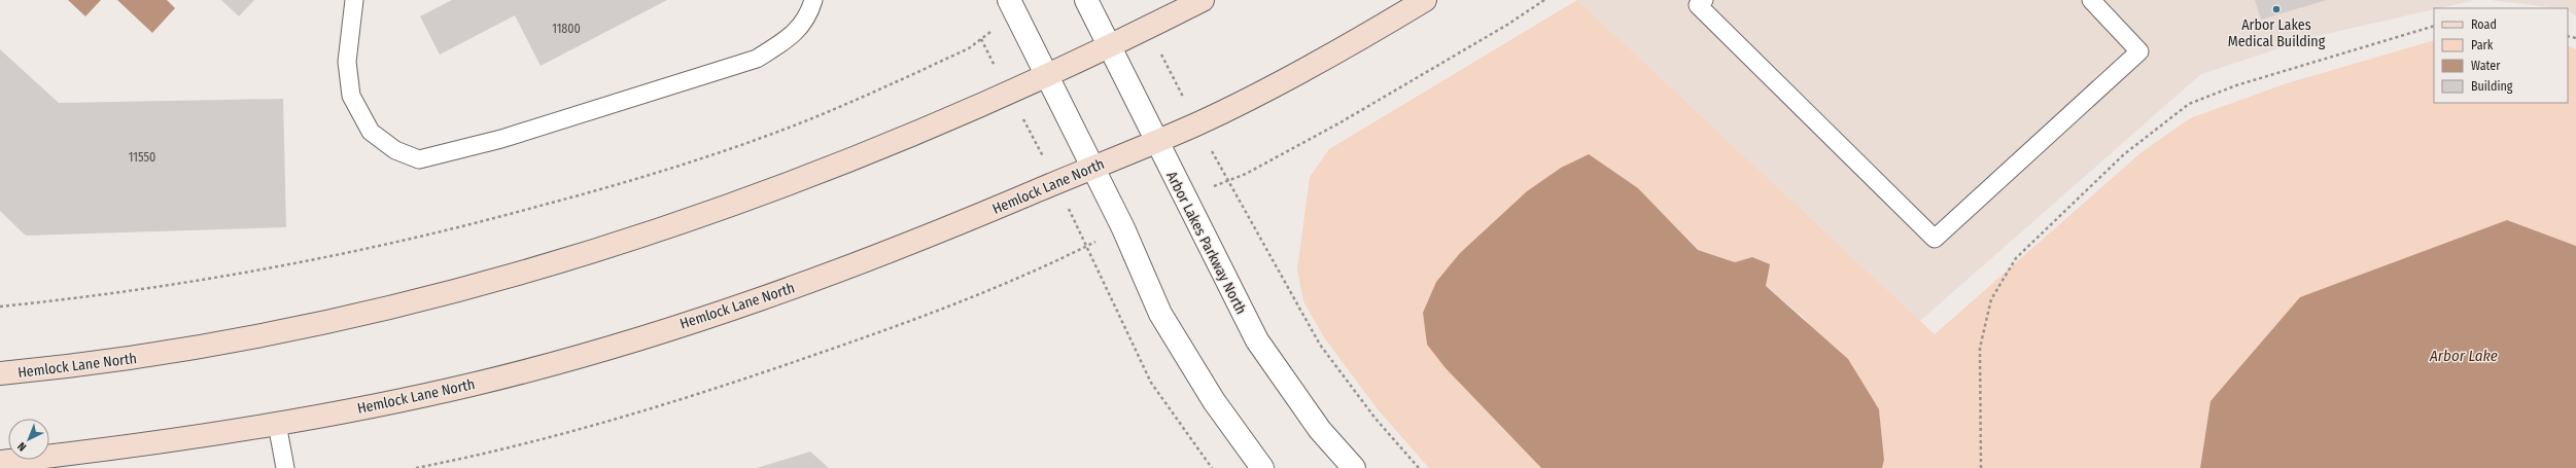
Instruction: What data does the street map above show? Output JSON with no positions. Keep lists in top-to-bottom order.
{
  "streets": {
    "main road": ["Hemlock Lane North"],
    "street": ["Arbor Lakes Parkway North"]
  },
  "crossings": [
    ["Hemlock Lane North", "Arbor Lakes Parkway North"]
  ],
  "water": ["Arbor Lake"],
  "places": ["Arbor Lakes Medical Building"],
  "house_numbers": ["11800", "11550"],
  "legend": [
    "Road",
    "Park",
    "Water",
    "Building"
  ],
  "north": "bottom left"
}
